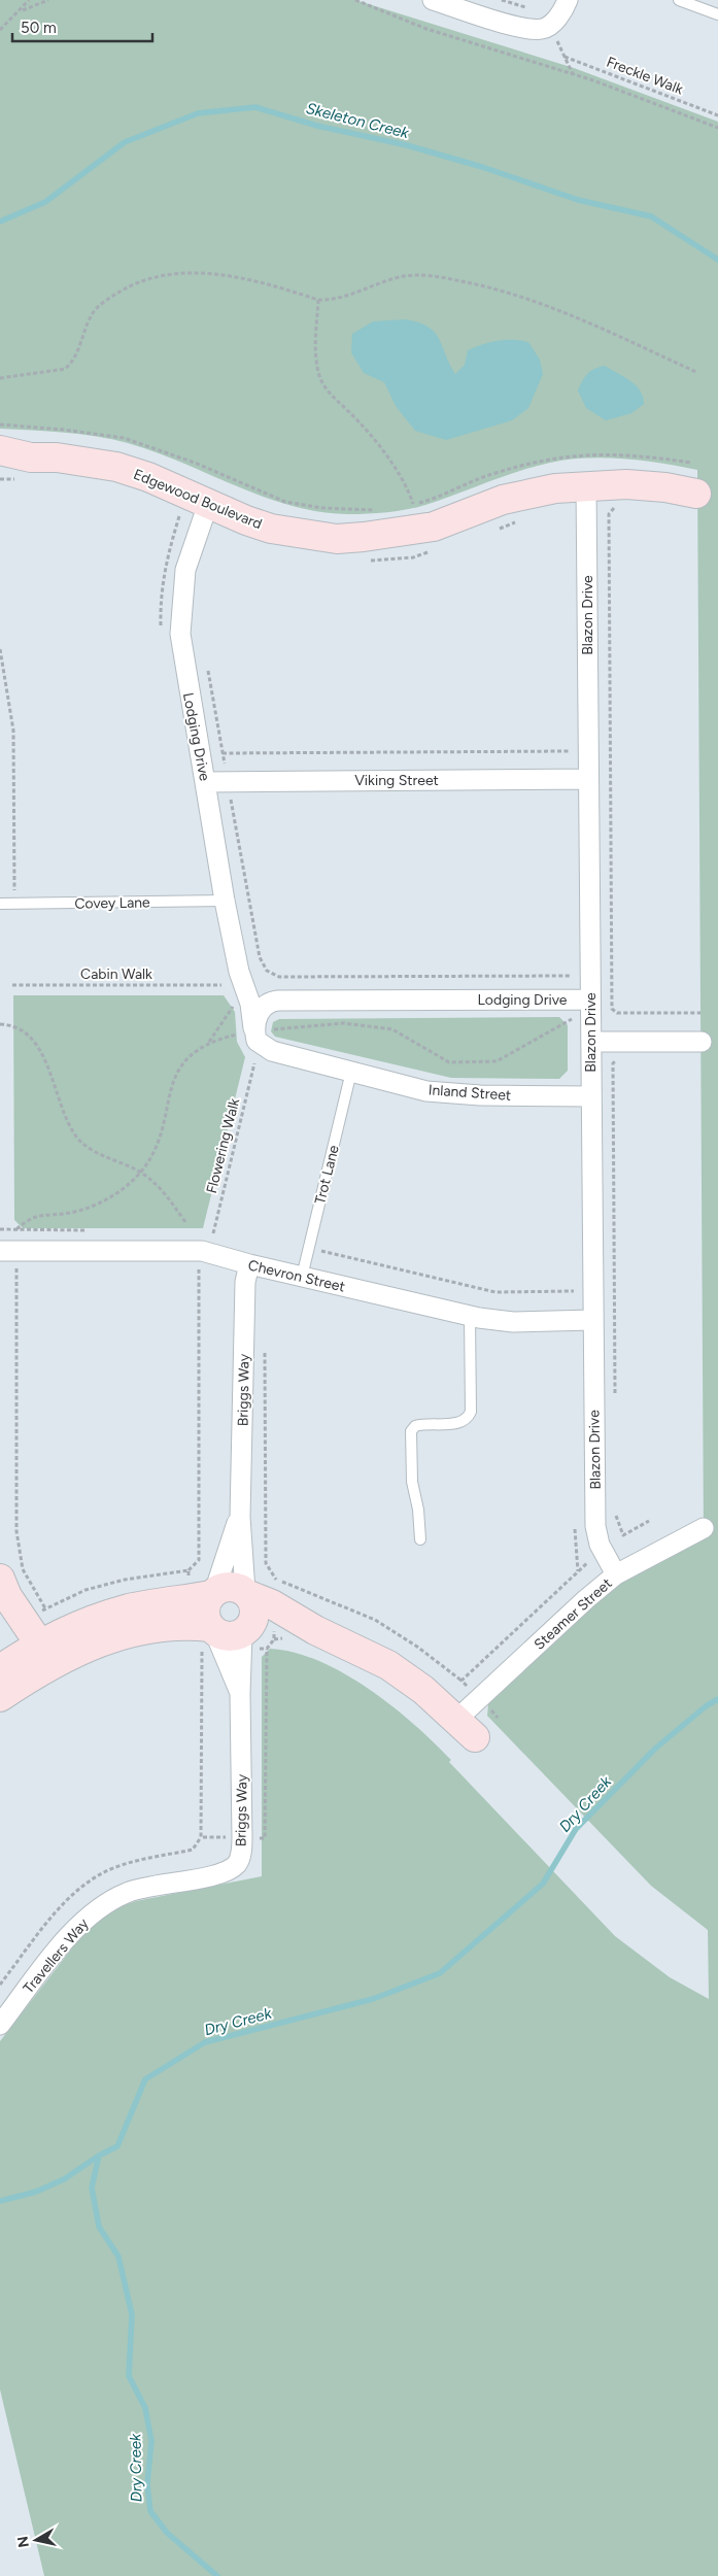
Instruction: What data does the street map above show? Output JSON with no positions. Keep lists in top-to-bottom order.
{
  "streets": {
    "street": [
      "Edgewood Boulevard",
      "Blazon Drive",
      "Lodging Drive",
      "Viking Street",
      "Inland Street",
      "Chevron Street",
      "Briggs Way",
      "Steamer Street",
      "Travellers Way"
    ],
    "lane": ["Covey Lane", "Trot Lane"],
    "path": ["Freckle Walk", "Cabin Walk", "Flowering Walk"]
  },
  "crossings": [
    ["Edgewood Boulevard", "Blazon Drive"],
    ["Edgewood Boulevard", "Lodging Drive"],
    ["Blazon Drive", "Lodging Drive"],
    ["Blazon Drive", "Viking Street"],
    ["Blazon Drive", "Inland Street"],
    ["Blazon Drive", "Chevron Street"],
    ["Blazon Drive", "Steamer Street"],
    ["Lodging Drive", "Viking Street"],
    ["Lodging Drive", "Covey Lane"],
    ["Lodging Drive", "Inland Street"],
    ["Inland Street", "Trot Lane"],
    ["Trot Lane", "Chevron Street"],
    ["Chevron Street", "Briggs Way"],
    ["Briggs Way", "Travellers Way"]
  ],
  "water": ["Skeleton Creek", "Dry Creek"],
  "scale_bar": "50 m",
  "north": "left"
}
